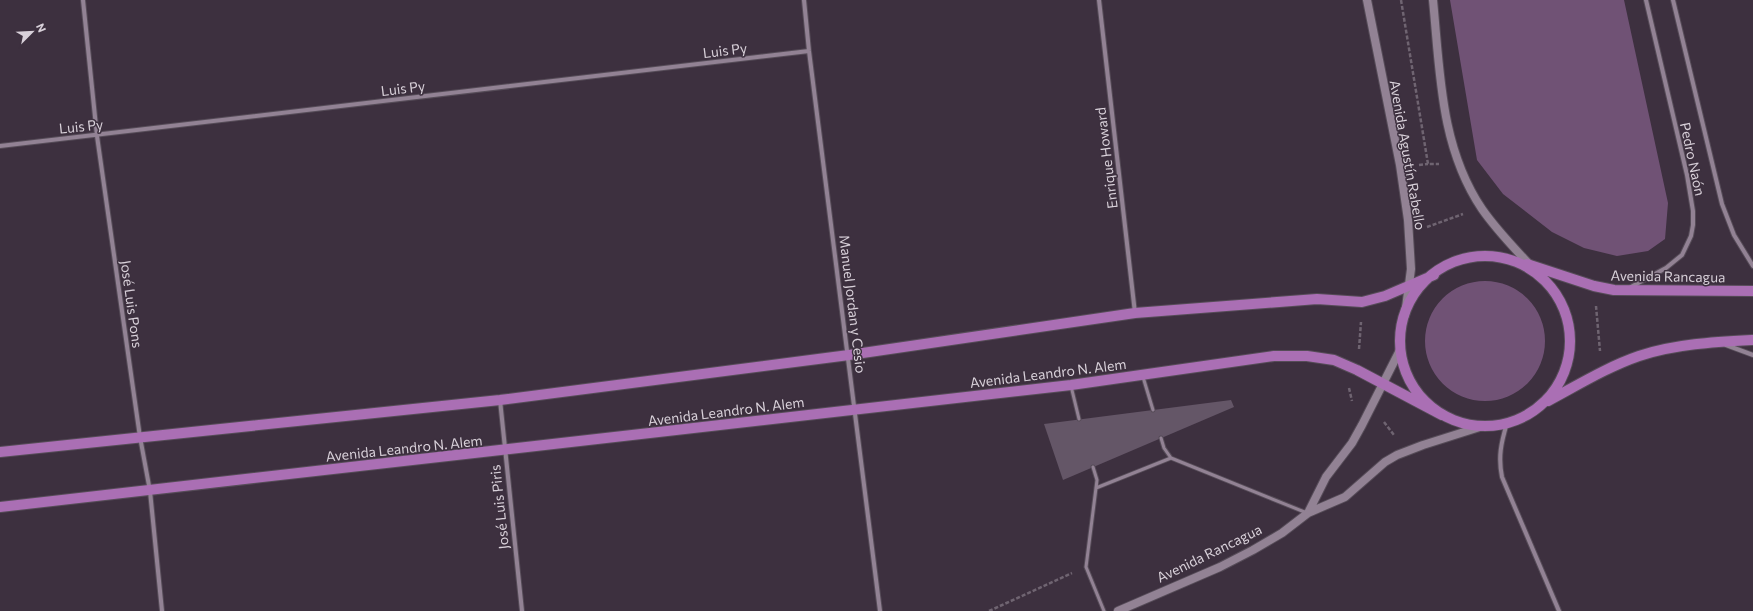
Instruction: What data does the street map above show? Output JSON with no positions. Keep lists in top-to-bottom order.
{
  "streets": {
    "main road": ["Avenida Agustín Rabello", "Avenida Rancagua", "Avenida Leandro N. Alem"],
    "street": [
      "Luis Py",
      "Enrique Howard",
      "Pedro Naón",
      "José Luis Pons",
      "Manuel Jordan y Cesio",
      "José Luis Piris"
    ]
  },
  "crossings": [
    ["Luis Py", "José Luis Pons"],
    ["Luis Py", "Manuel Jordan y Cesio"],
    ["Pedro Naón", "Avenida Rancagua"],
    ["Avenida Rancagua", "Avenida Leandro N. Alem"],
    ["José Luis Pons", "Avenida Leandro N. Alem"],
    ["Manuel Jordan y Cesio", "Avenida Leandro N. Alem"],
    ["Avenida Leandro N. Alem", "José Luis Piris"]
  ],
  "north": "top right"
}
